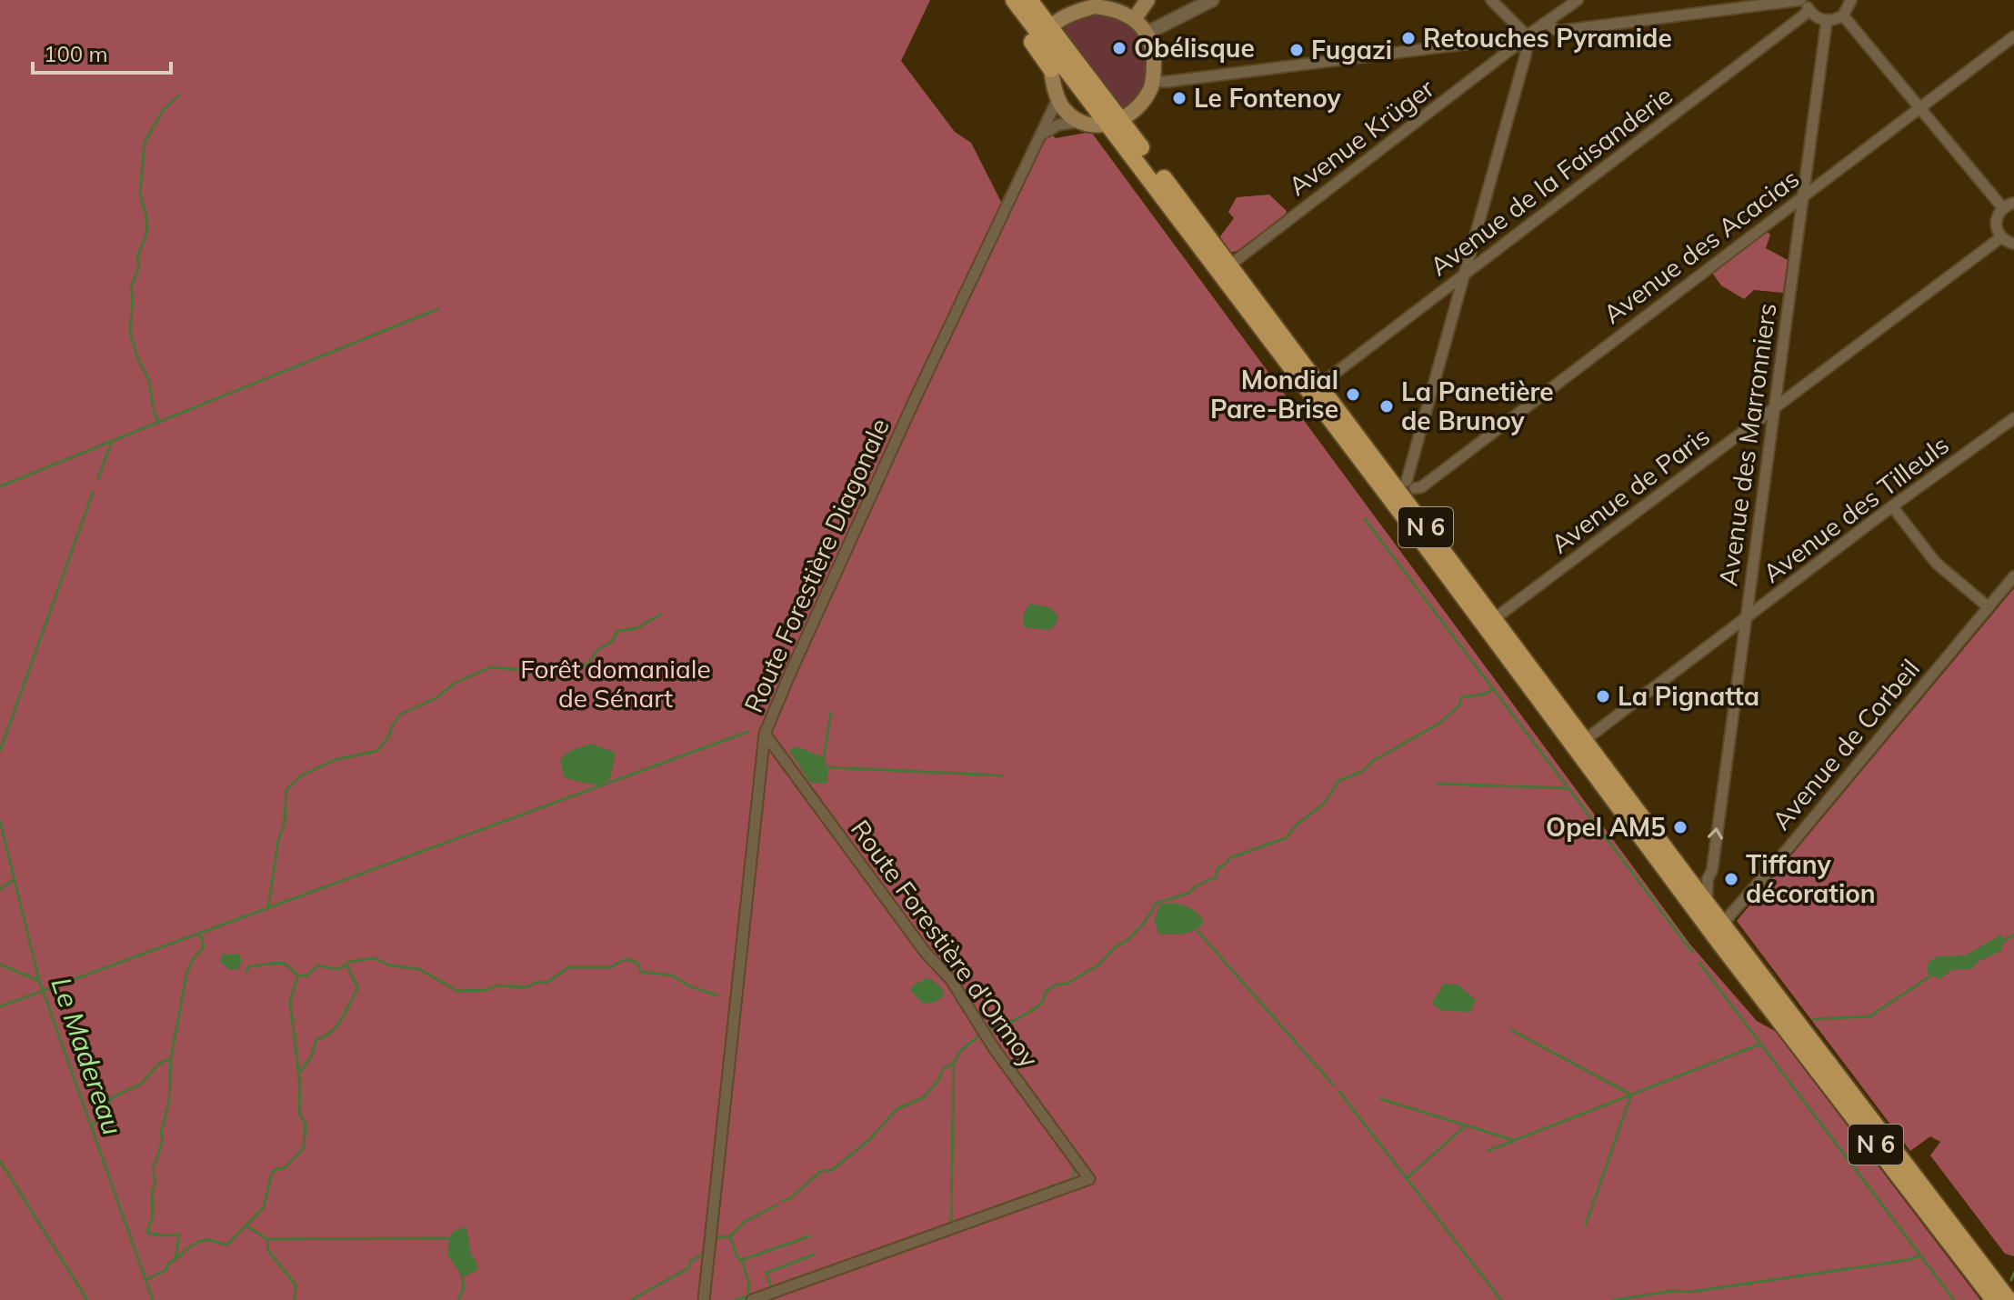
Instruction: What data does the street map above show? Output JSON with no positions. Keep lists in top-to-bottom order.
{
  "streets": {
    "main road": ["N 6"],
    "street": [
      "Avenue Krüger",
      "Avenue de la Faisanderie",
      "Avenue des Acacias",
      "Avenue des Marronniers",
      "Avenue de Paris",
      "Avenue des Tilleuls",
      "Route Forestière Diagonale",
      "Avenue de Corbeil",
      "Route Forestière d'Ormoy"
    ]
  },
  "crossings": [
    ["Avenue Krüger", "N 6"],
    ["Avenue de la Faisanderie", "N 6"],
    ["Avenue des Acacias", "Avenue des Marronniers"],
    ["Avenue des Acacias", "N 6"],
    ["Avenue des Marronniers", "Avenue de Paris"],
    ["Avenue des Marronniers", "Avenue des Tilleuls"],
    ["Avenue des Marronniers", "N 6"],
    ["Avenue de Paris", "N 6"],
    ["Avenue des Tilleuls", "N 6"],
    ["N 6", "Avenue de Corbeil"],
    ["Route Forestière Diagonale", "Route Forestière d'Ormoy"]
  ],
  "water": ["Le Madereau"],
  "parks": ["Forêt domaniale de Sénart"],
  "places": [
    "Retouches Pyramide",
    "Obélisque",
    "Fugazi",
    "Le Fontenoy",
    "Mondial Pare-Brise",
    "La Panetière de Brunoy",
    "La Pignatta",
    "Opel AM5",
    "Tiffany décoration"
  ],
  "scale_bar": "100 m"
}
